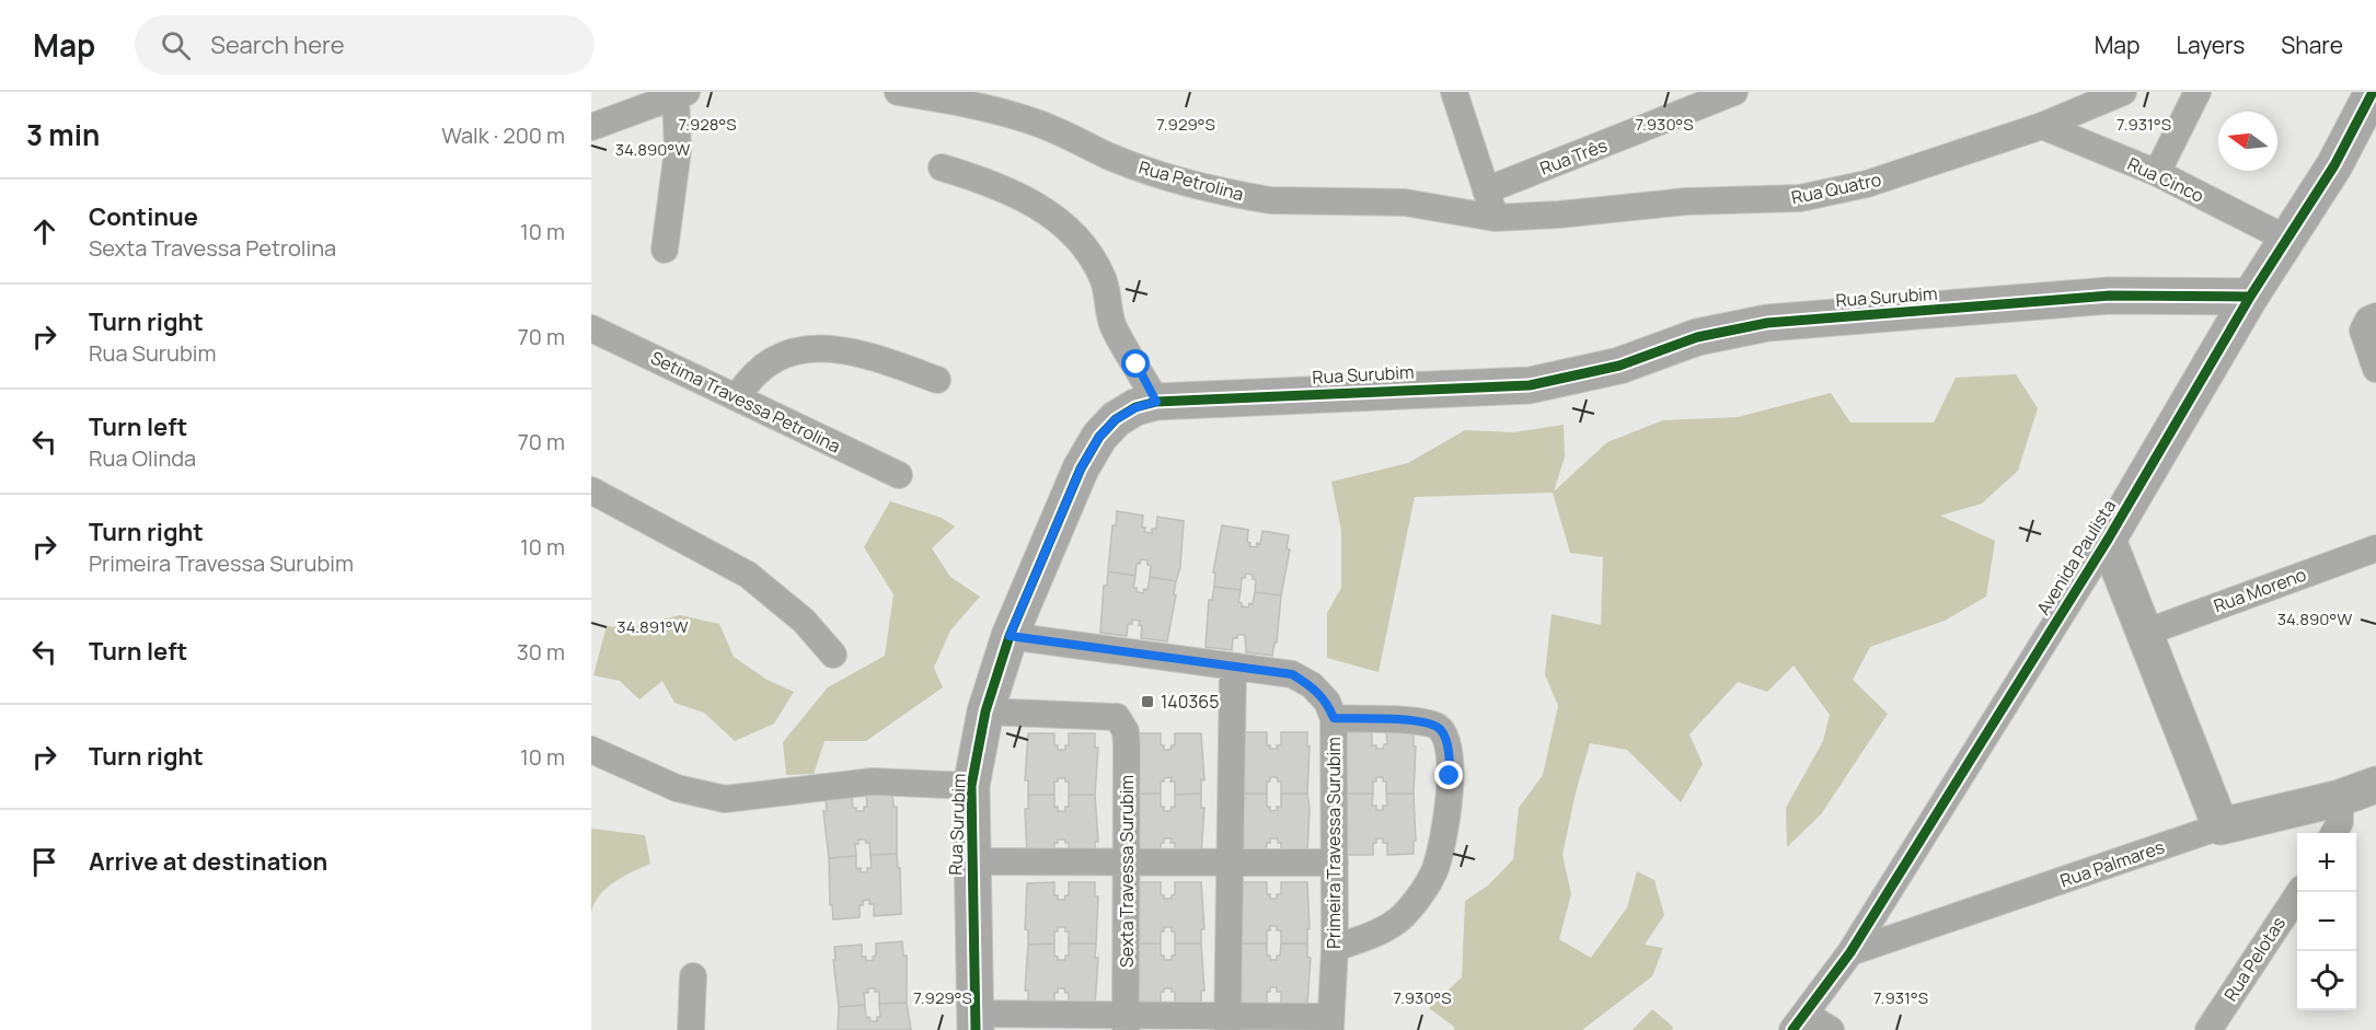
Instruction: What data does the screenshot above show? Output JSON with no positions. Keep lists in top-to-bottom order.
{
  "streets": {
    "street": [
      "Rua Três",
      "Rua Cinco",
      "Rua Petrolina",
      "Rua Quatro",
      "Rua Surubim",
      "Setima Travessa Petrolina",
      "Avenida Paulista",
      "Rua Moreno",
      "Primeira Travessa Surubim",
      "Rua Palmares",
      "Sexta Travessa Surubim",
      "Rua Pelotas"
    ]
  },
  "crossings": [
    ["Rua Cinco", "Rua Quatro"],
    ["Rua Cinco", "Avenida Paulista"],
    ["Rua Petrolina", "Rua Quatro"],
    ["Rua Surubim", "Avenida Paulista"],
    ["Rua Surubim", "Sexta Travessa Surubim"],
    ["Avenida Paulista", "Rua Moreno"],
    ["Avenida Paulista", "Rua Palmares"]
  ],
  "places": {
    "transit": ["140365"]
  },
  "north": "left",
  "page": {
    "header": "Map",
    "search": "Search here",
    "nav": ["Map", "Layers", "Share"],
    "heading": ["3 min", "Walk · 200 m"],
    "list": [
      ["Continue", "Sexta Travessa Petrolina", "10 m"],
      ["Turn right", "Rua Surubim", "70 m"],
      ["Turn left", "Rua Olinda", "70 m"],
      ["Turn right", "Primeira Travessa Surubim", "10 m"],
      ["Turn left", "30 m"],
      ["Turn right", "10 m"],
      "Arrive at destination"
    ],
    "map_buttons": ["+", "−"]
  },
  "coordinates": [
    "7.928°S",
    "7.929°S",
    "7.930°S",
    "7.931°S",
    "34.890°W",
    "34.891°W"
  ]
}
